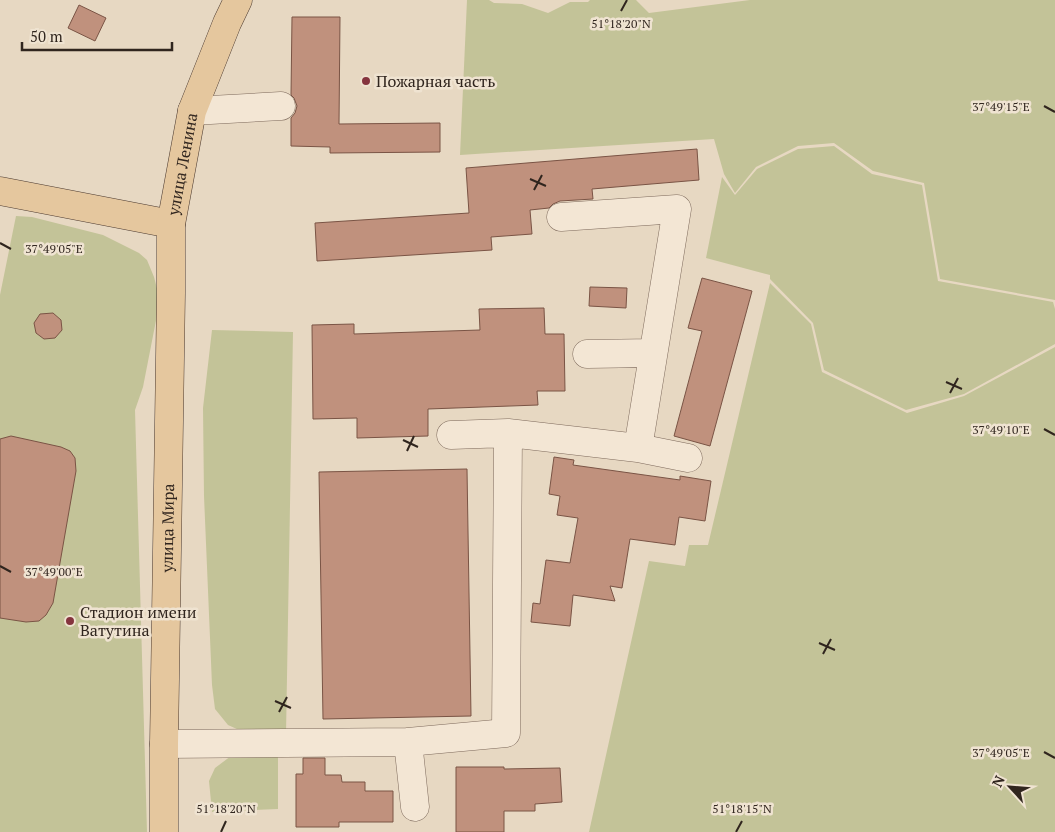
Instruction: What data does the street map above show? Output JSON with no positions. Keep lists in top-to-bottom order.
{
  "streets": {
    "main road": ["улица Ленина", "улица Мира"]
  },
  "crossings": [
    ["улица Ленина", "улица Мира"]
  ],
  "places": ["Пожарная часть", "Стадион имени Ватутина"],
  "scale_bar": "50 m",
  "north": "top left",
  "coordinates": [
    "51°18'20\"N",
    "37°49'15\"E",
    "37°49'05\"E",
    "37°49'10\"E",
    "37°49'00\"E",
    "51°18'15\"N"
  ]
}
